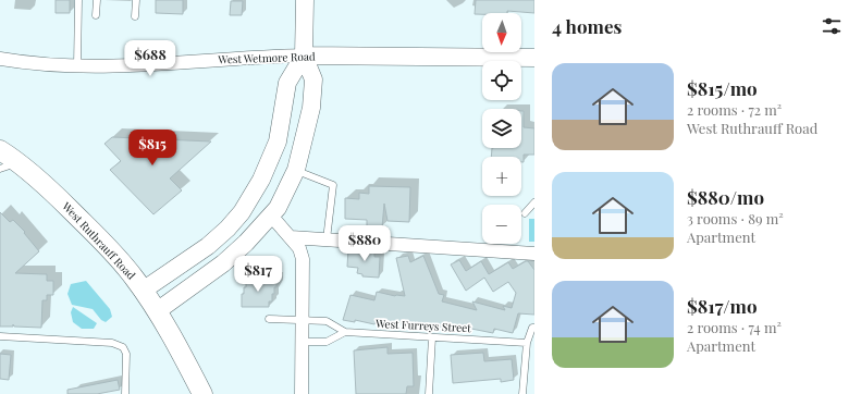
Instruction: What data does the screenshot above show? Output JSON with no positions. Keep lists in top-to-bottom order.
{
  "streets": {
    "main road": ["West Ruthrauff Road"],
    "street": ["West Wetmore Road"],
    "lane": ["West Furreys Street"]
  },
  "north": "bottom",
  "page": {
    "heading": "4 homes",
    "map_buttons": ["+", "−"],
    "price": [
      "$688",
      "$815",
      "$880",
      "$817"
    ],
    "list": [
      {
        "name": "$815/mo",
        "note": "2 rooms · 72 m² · West Ruthrauff Road"
      },
      {
        "name": "$880/mo",
        "note": "3 rooms · 89 m² · Apartment"
      },
      {
        "name": "$817/mo",
        "note": "2 rooms · 74 m² · Apartment"
      }
    ]
  }
}
